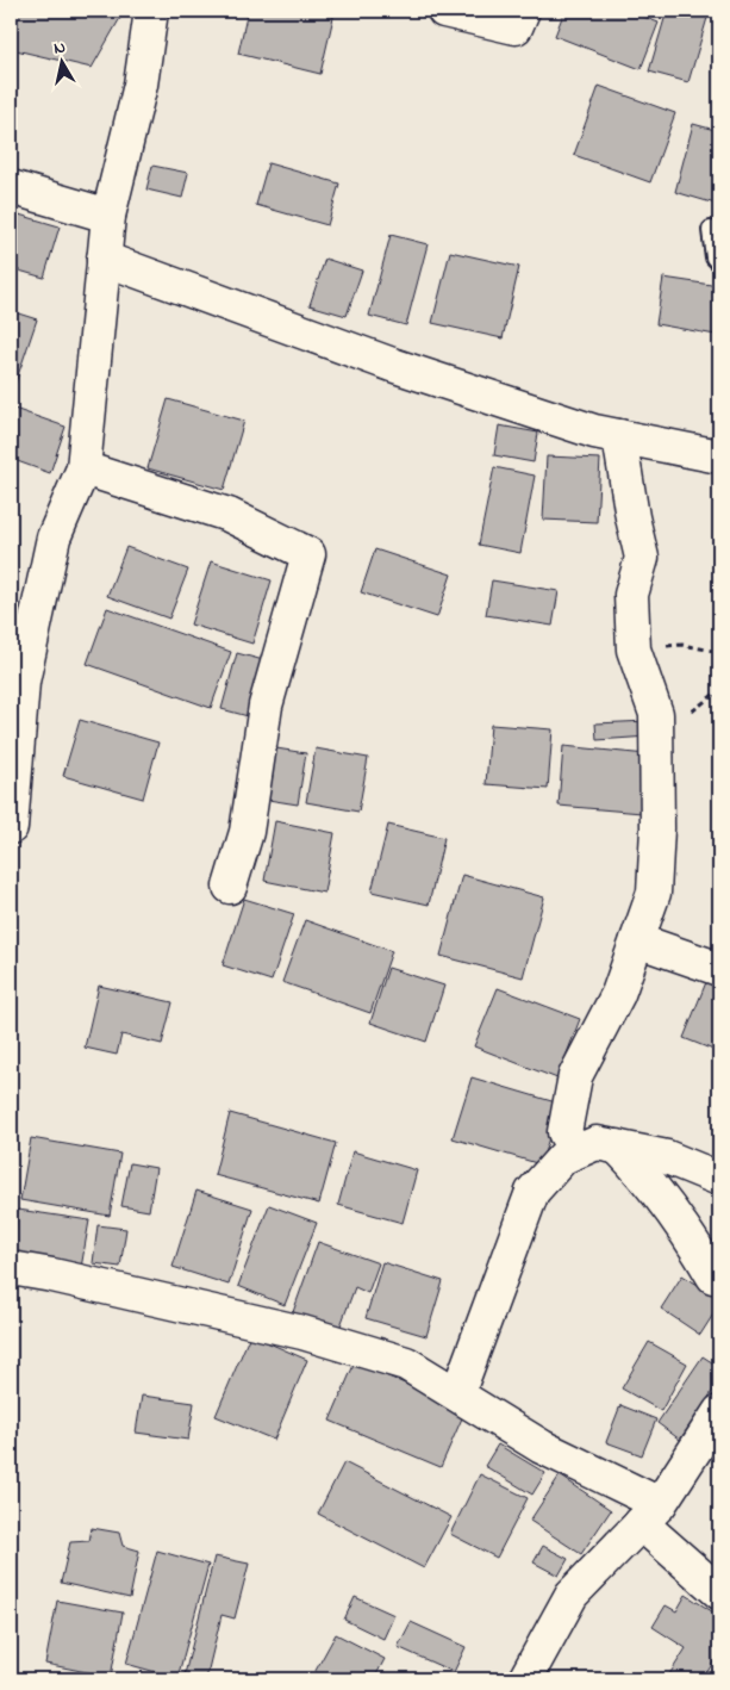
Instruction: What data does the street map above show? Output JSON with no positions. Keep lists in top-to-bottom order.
{
  "north": "top"
}
